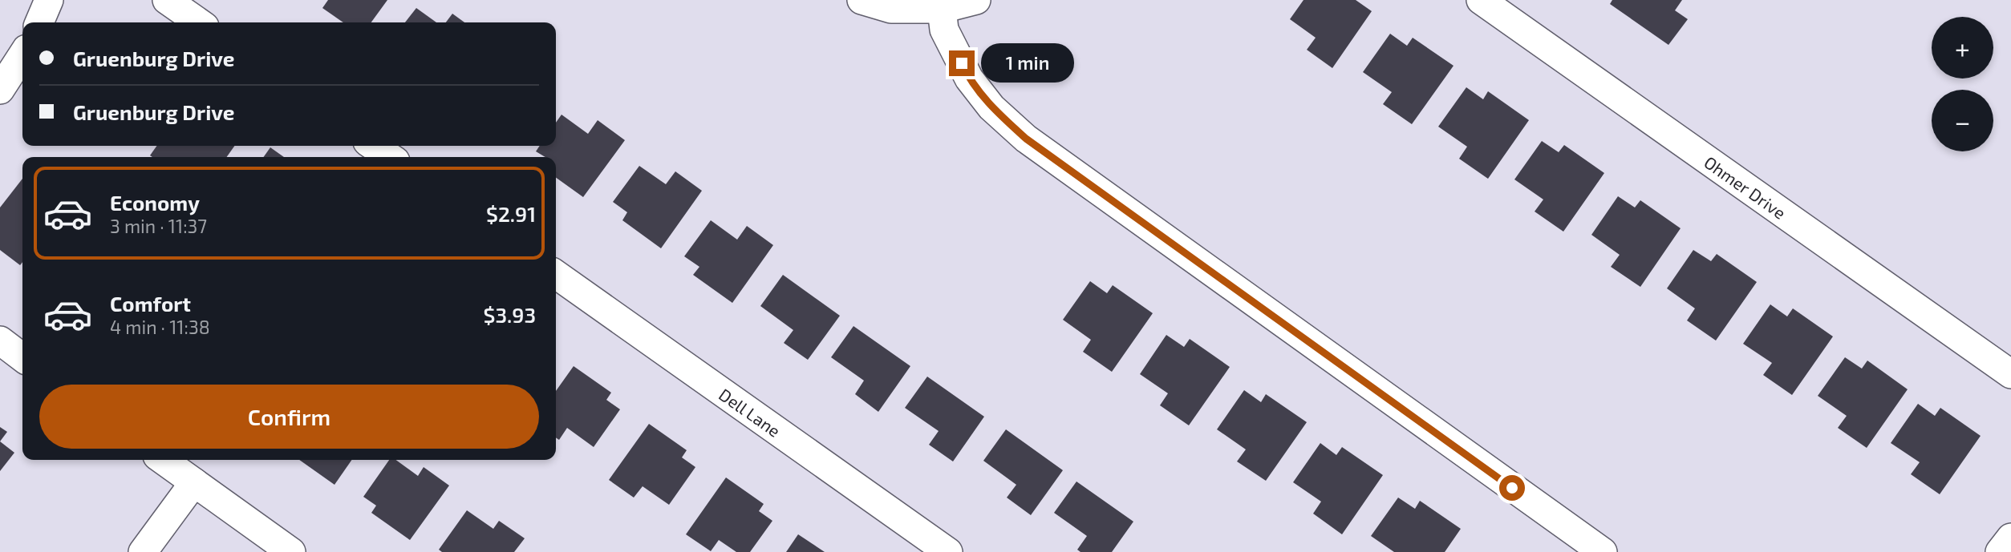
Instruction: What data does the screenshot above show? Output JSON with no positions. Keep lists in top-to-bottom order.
{
  "streets": {
    "street": ["Ohmer Drive", "Dell Lane"]
  },
  "page": {
    "map_buttons": ["+", "−"],
    "banner": ["Gruenburg Drive", "Gruenburg Drive"],
    "bubble": "1 min",
    "list": [
      {
        "name": "Economy",
        "note": "3 min · 11:37",
        "value": "$2.91"
      },
      {
        "name": "Comfort",
        "note": "4 min · 11:38",
        "value": "$3.93"
      }
    ],
    "buttons": "Confirm"
  }
}
